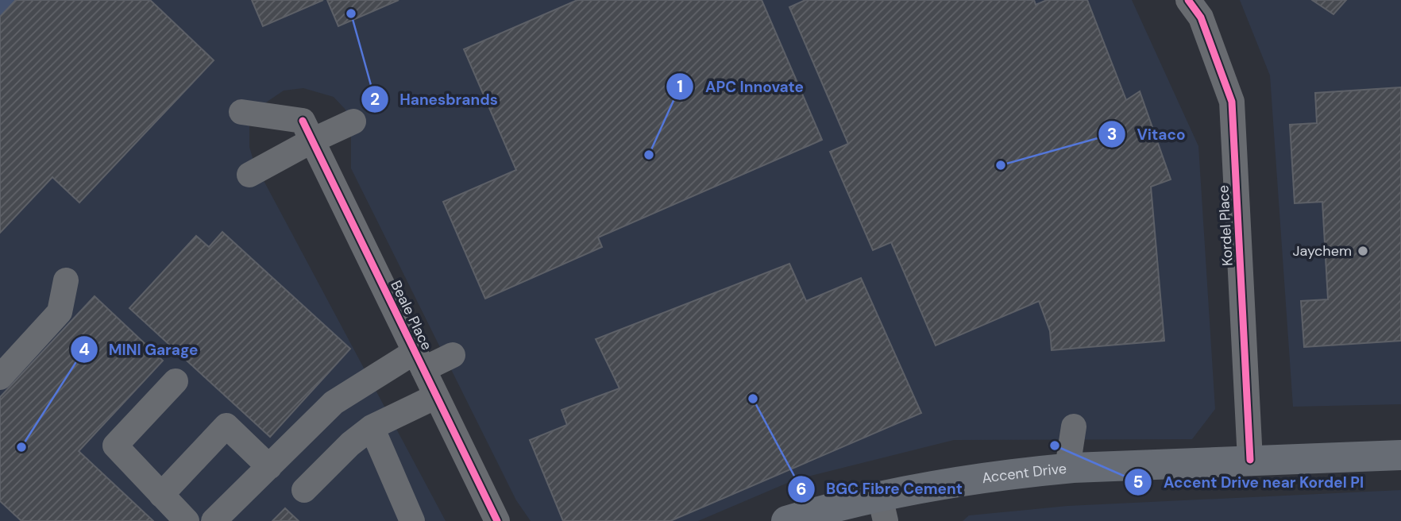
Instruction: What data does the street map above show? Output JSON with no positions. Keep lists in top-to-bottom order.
{
  "streets": {
    "main road": ["Accent Drive"],
    "street": ["Kordel Place", "Beale Place"]
  },
  "crossings": [
    ["Kordel Place", "Accent Drive"]
  ],
  "places": [
    "Hanesbrands",
    "APC Innovate",
    "Vitaco",
    "Jaychem",
    "BGC Fibre Cement",
    "Accent Drive near Kordel PI",
    "MINI Garage"
  ]
}
